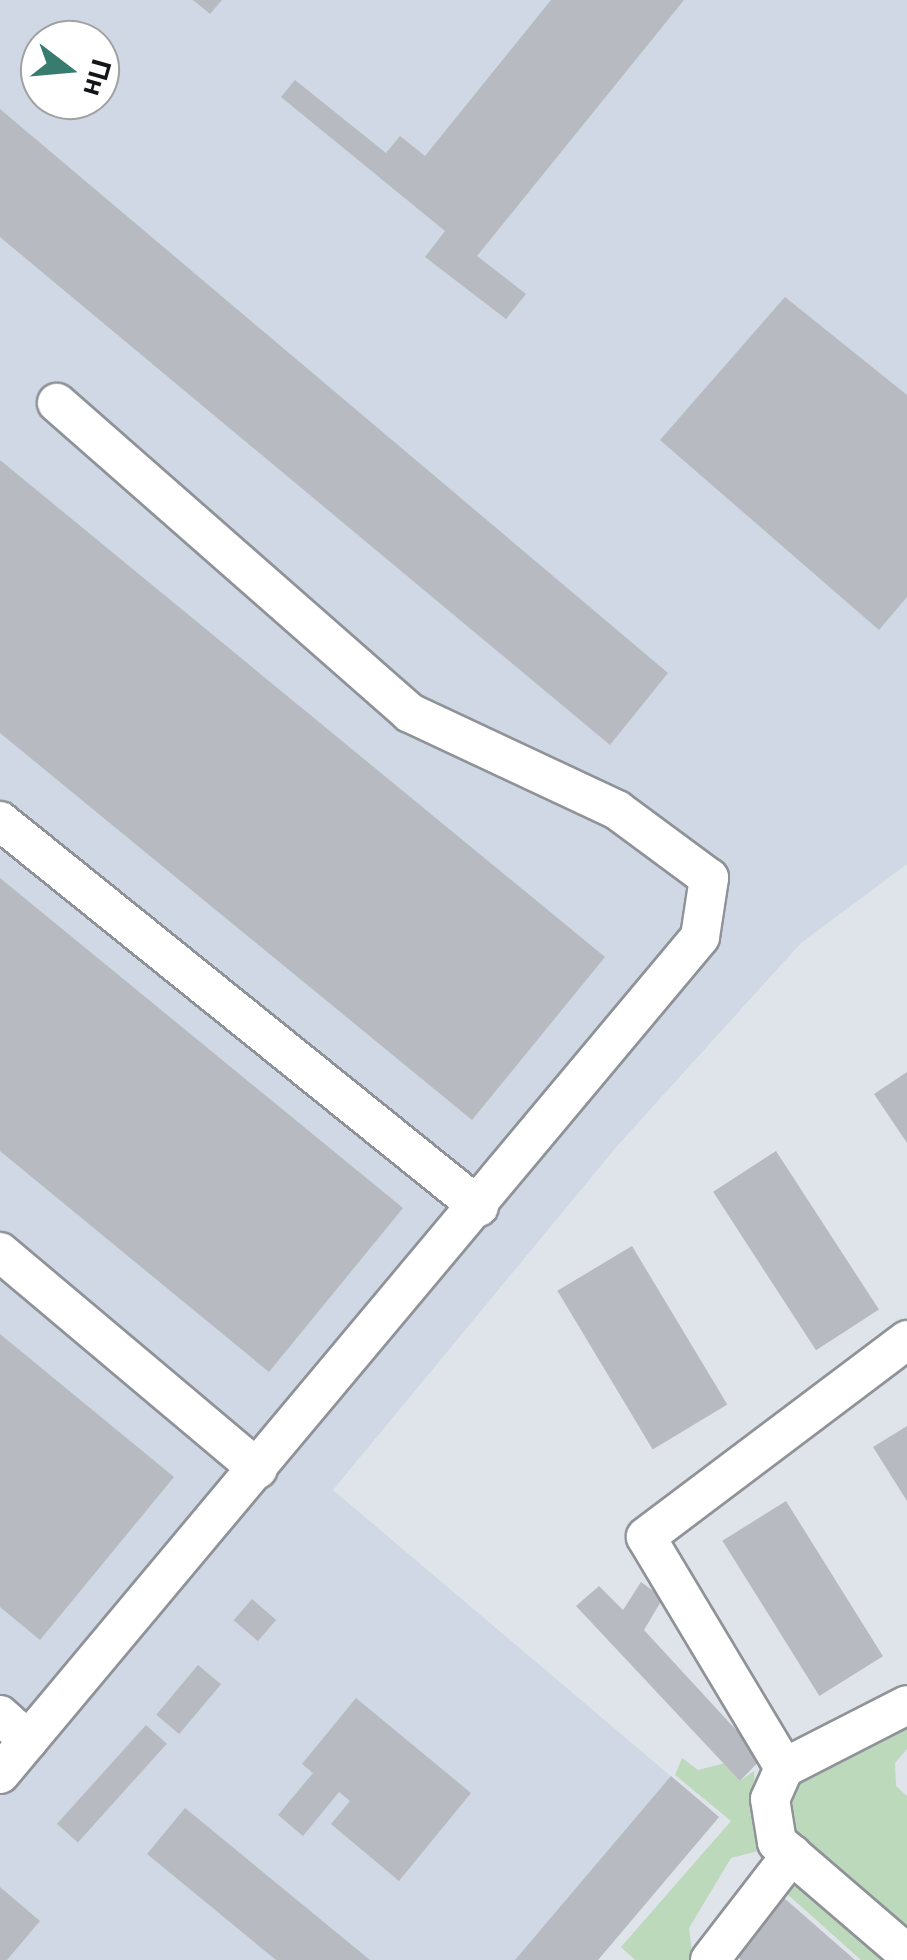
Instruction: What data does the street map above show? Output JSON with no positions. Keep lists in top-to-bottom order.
{
  "north": "right"
}
